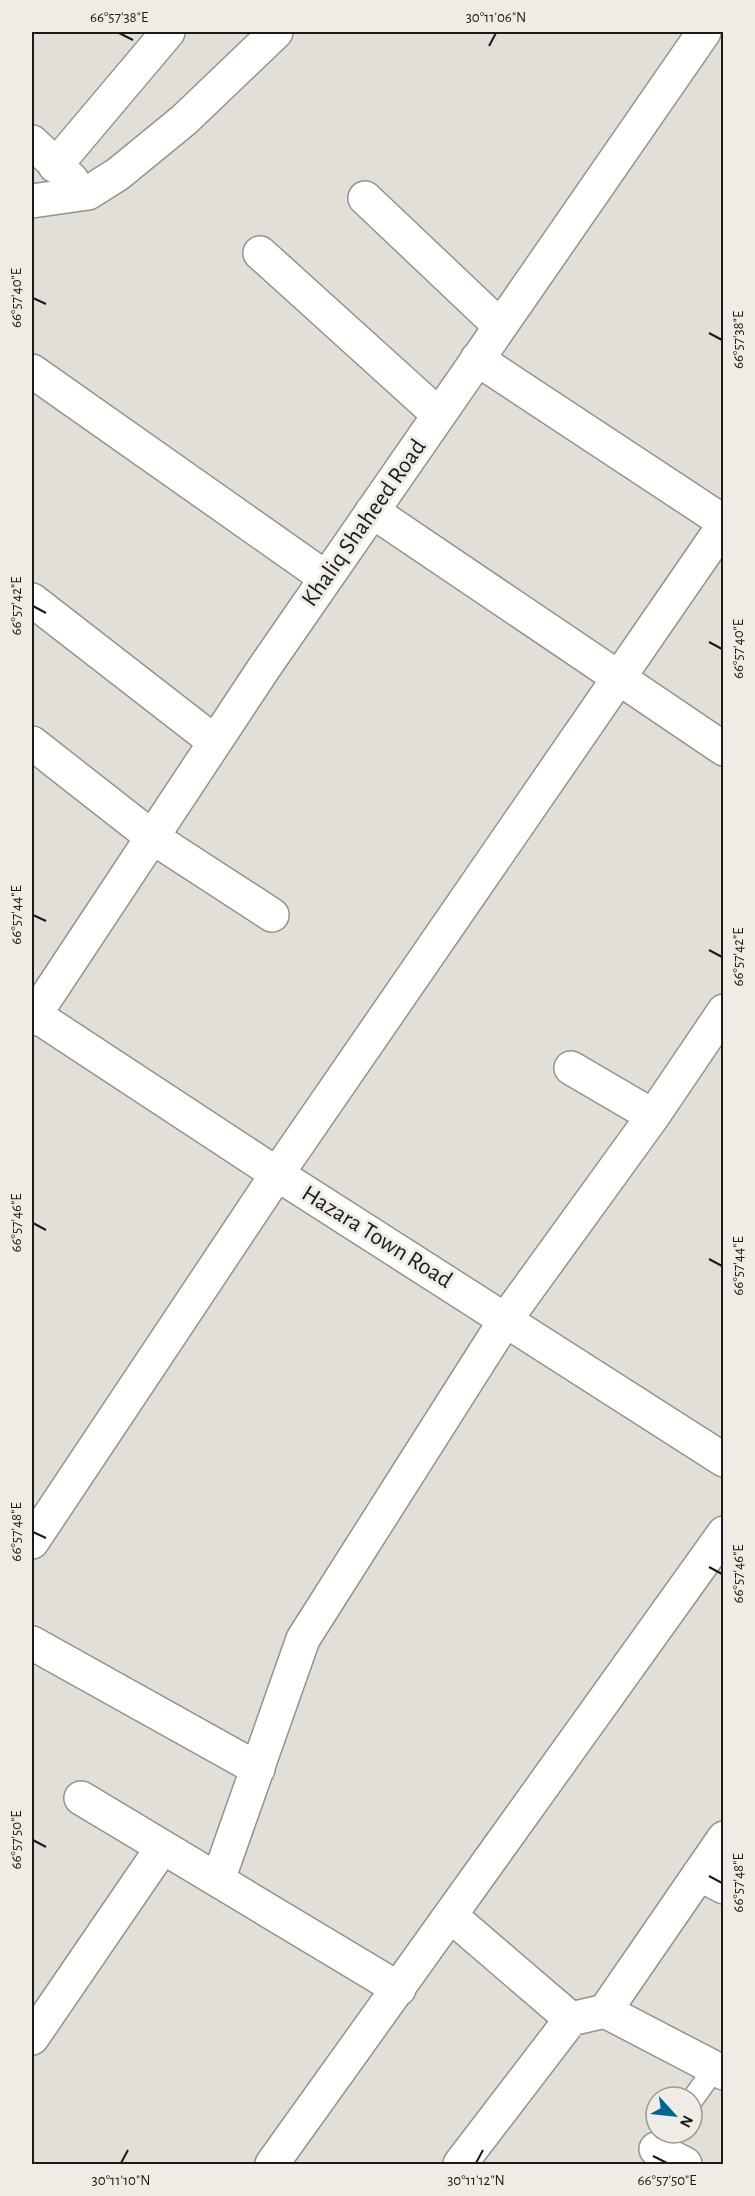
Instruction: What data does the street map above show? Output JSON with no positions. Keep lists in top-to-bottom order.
{
  "streets": {
    "street": ["Khaliq Shaheed Road", "Hazara Town Road"]
  },
  "crossings": [
    ["Khaliq Shaheed Road", "Hazara Town Road"]
  ],
  "north": "bottom right",
  "coordinates": [
    "66°57'38\"E",
    "30°11'06\"N",
    "66°57'40\"E",
    "66°57'42\"E",
    "66°57'44\"E",
    "66°57'46\"E",
    "66°57'48\"E",
    "66°57'50\"E",
    "30°11'10\"N",
    "30°11'12\"N"
  ]
}
